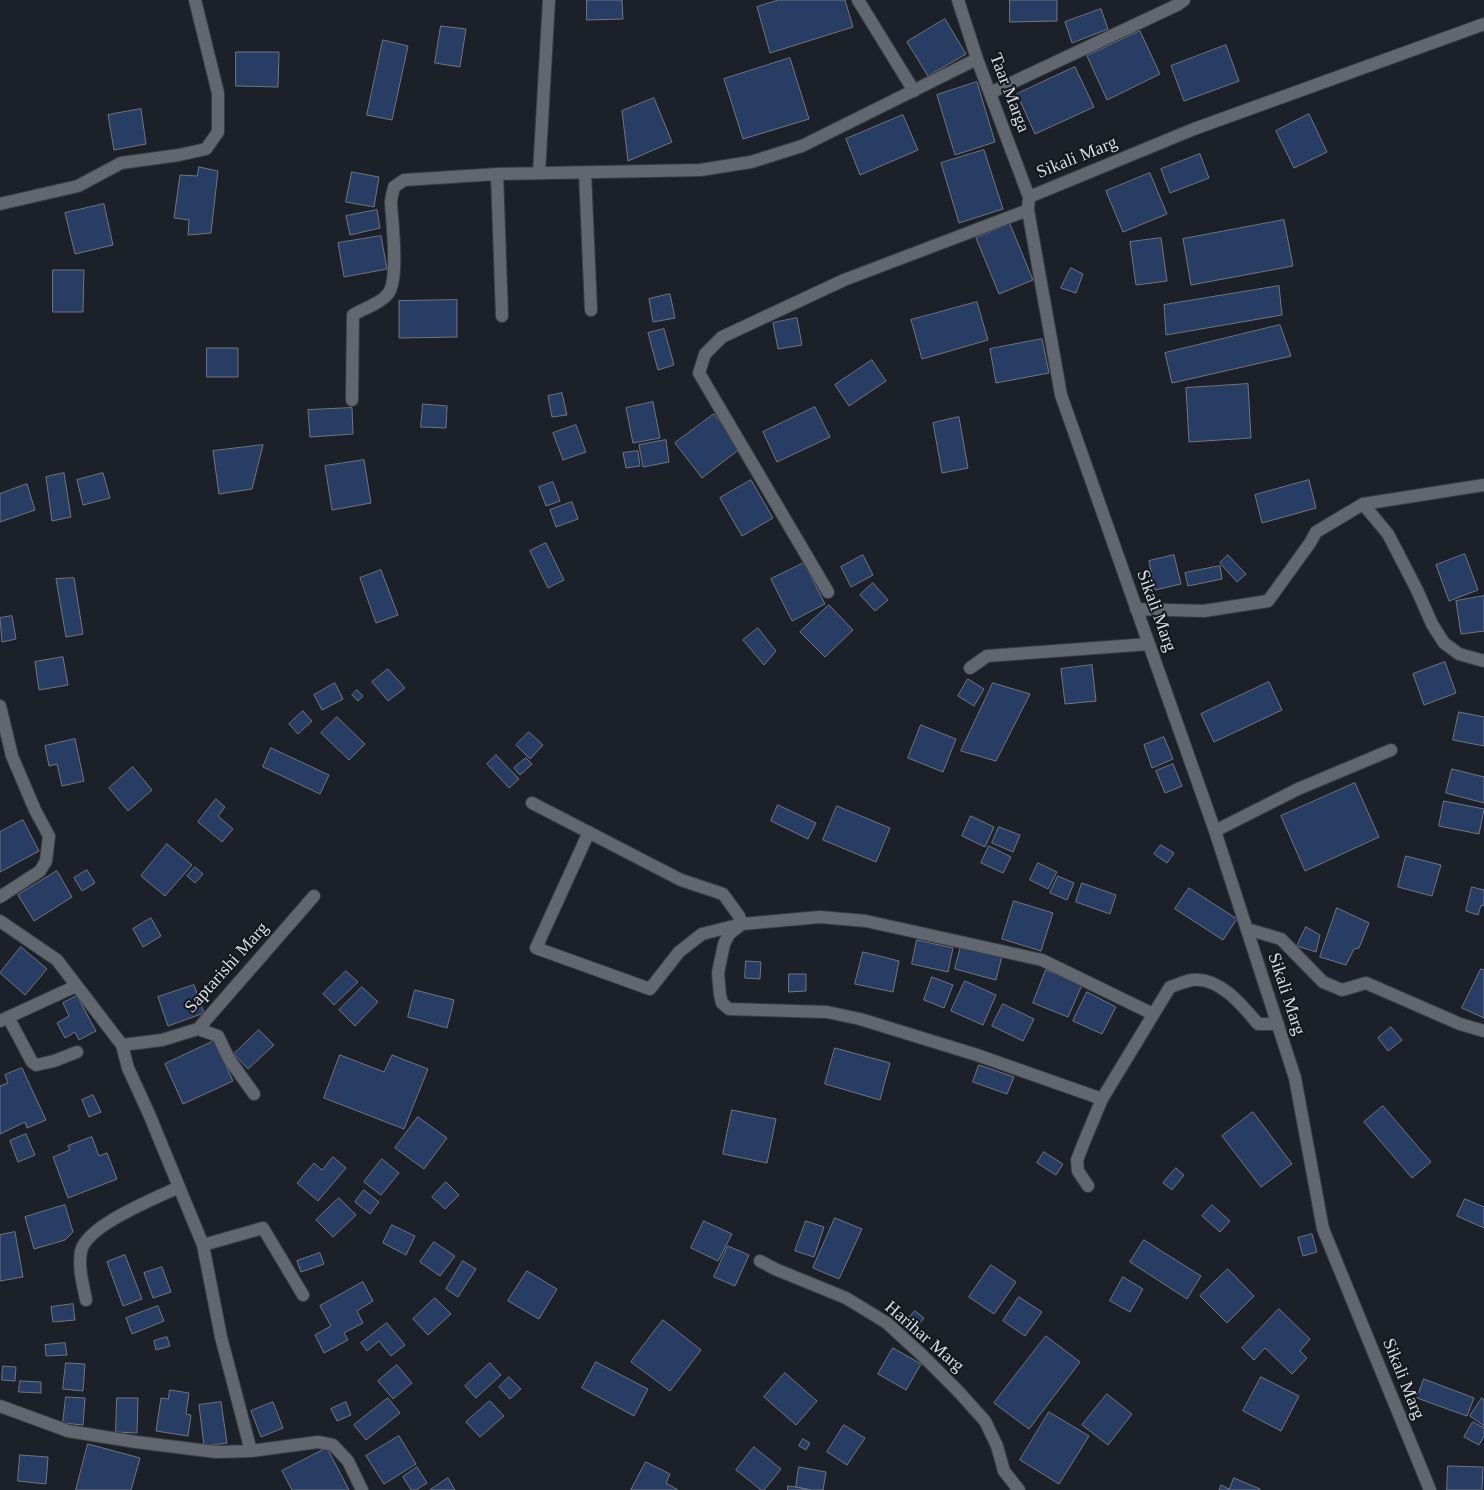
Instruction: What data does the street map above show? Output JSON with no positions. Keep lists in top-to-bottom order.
{
  "streets": {
    "street": [
      "Taar Marga",
      "Sikali Marg",
      "Saptarishi Marg",
      "Harihar Marg"
    ]
  },
  "crossings": [
    ["Taar Marga", "Sikali Marg"]
  ]
}
